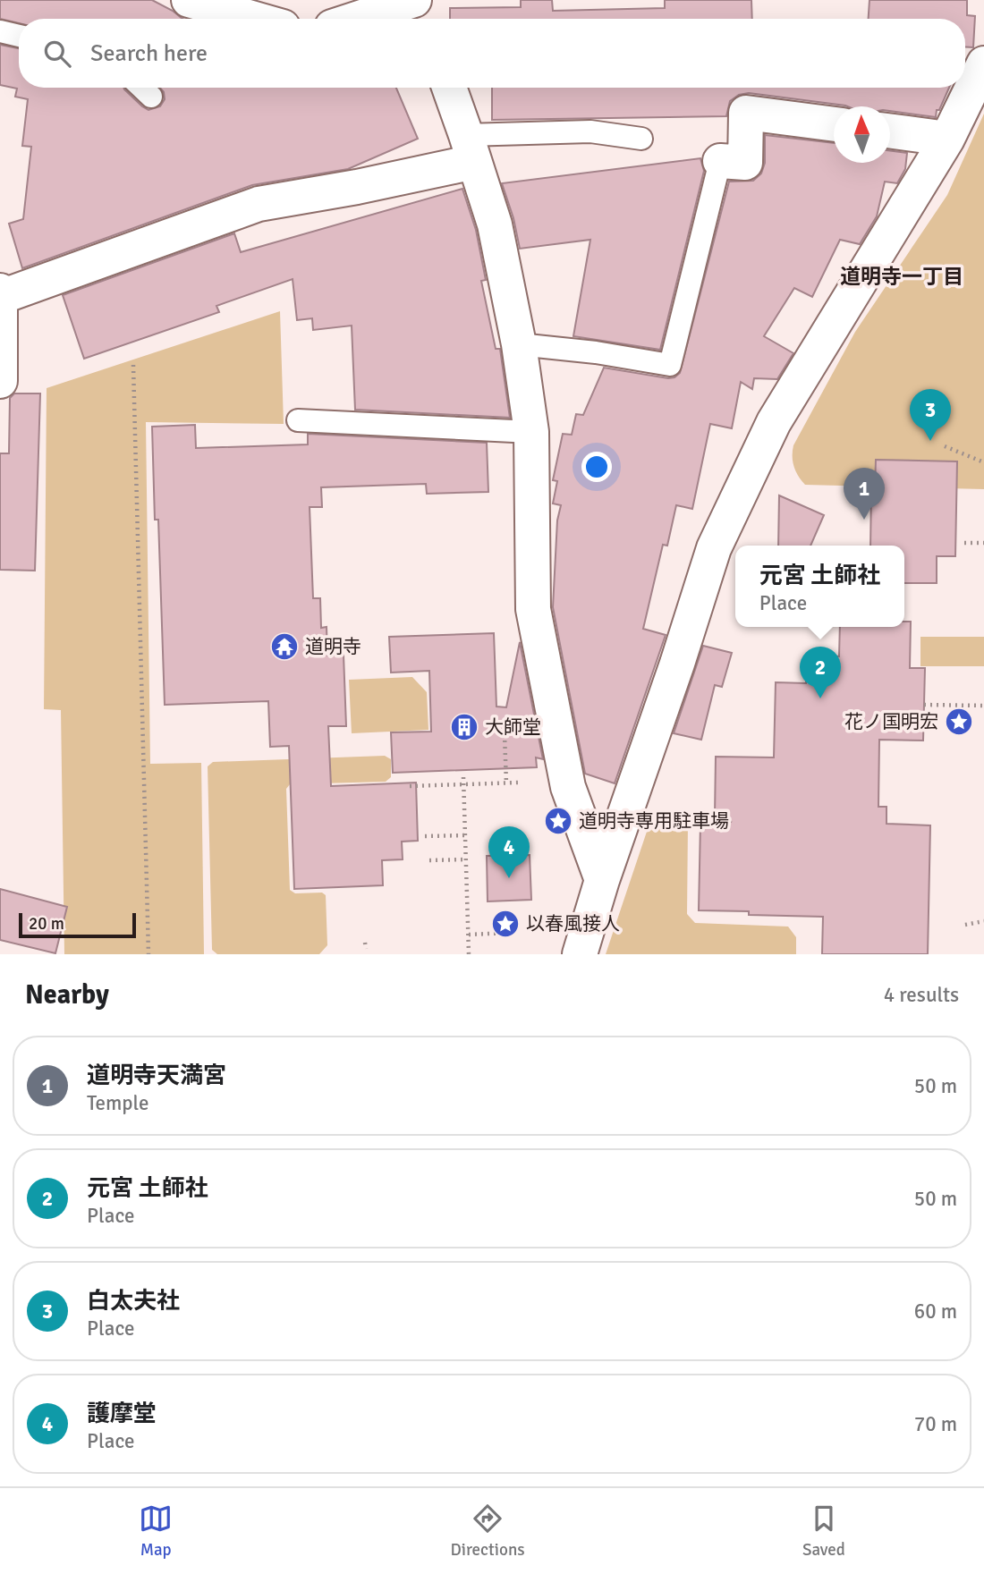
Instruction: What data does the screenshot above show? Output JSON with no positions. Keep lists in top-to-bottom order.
{
  "districts": ["道明寺一丁目"],
  "places": {
    "temple": ["道明寺"],
    "place": ["花ノ国明宏", "道明寺専用駐車場", "以春風接人"],
    "building": ["大師堂"]
  },
  "scale_bar": "20 m",
  "north": "top",
  "page": {
    "search": "Search here",
    "pins": [
      "3",
      "1",
      "2",
      "4"
    ],
    "popup": ["元宮 土師社", "Place"],
    "scale": "20 m",
    "heading": ["Nearby", "4 results"],
    "list": [
      {
        "mark": "1",
        "name": "道明寺天満宮",
        "note": "Temple",
        "value": "50 m"
      },
      {
        "mark": "2",
        "name": "元宮 土師社",
        "note": "Place",
        "value": "50 m"
      },
      {
        "mark": "3",
        "name": "白太夫社",
        "note": "Place",
        "value": "60 m"
      },
      {
        "mark": "4",
        "name": "護摩堂",
        "note": "Place",
        "value": "70 m"
      }
    ],
    "nav": ["Map", "Directions", "Saved"]
  }
}
